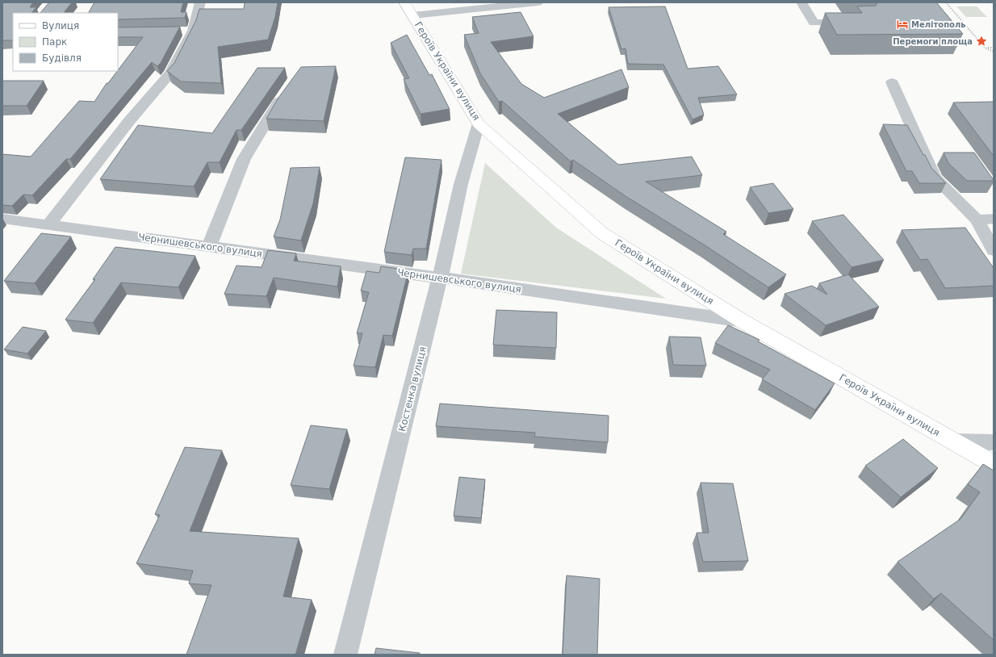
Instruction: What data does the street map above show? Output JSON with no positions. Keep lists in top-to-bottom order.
{
  "streets": {
    "main road": ["Героїв України вулиця"],
    "street": ["Чернишевського вулиця", "Костенка вулиця"]
  },
  "crossings": [
    ["Героїв України вулиця", "Чернишевського вулиця"],
    ["Героїв України вулиця", "Костенка вулиця"],
    ["Чернишевського вулиця", "Костенка вулиця"]
  ],
  "places": {
    "hotel": ["Мелітополь"],
    "place": ["Перемоги площа"]
  },
  "legend": ["Вулиця", "Парк", "Будівля"]
}
